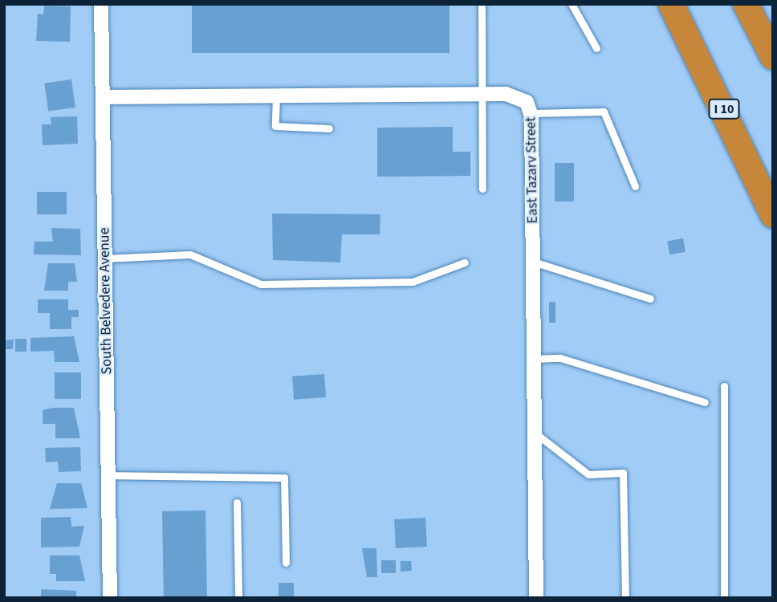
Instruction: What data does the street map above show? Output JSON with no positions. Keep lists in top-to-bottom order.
{
  "streets": {
    "highway": ["I 10"],
    "street": ["East Tazarv Street", "South Belvedere Avenue"]
  },
  "crossings": [
    ["East Tazarv Street", "South Belvedere Avenue"]
  ]
}
